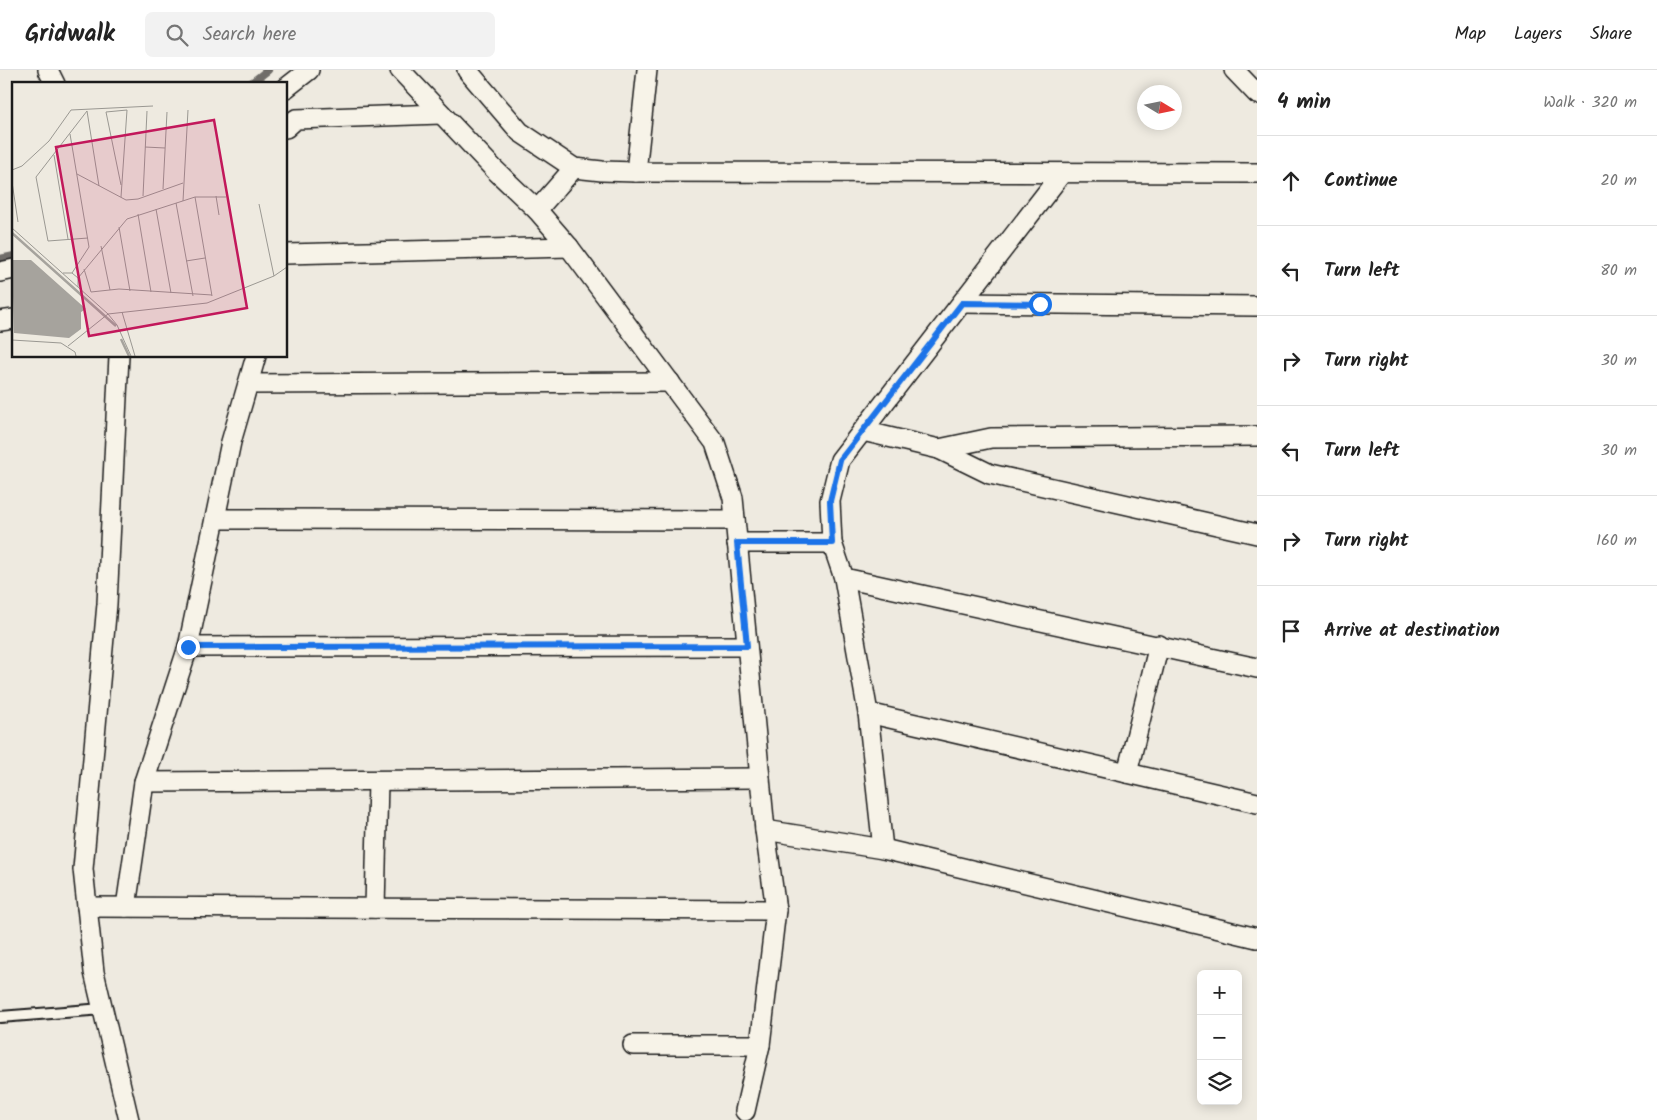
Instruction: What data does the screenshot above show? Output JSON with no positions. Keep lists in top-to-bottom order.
{
  "north": "right",
  "page": {
    "header": "Gridwalk",
    "search": "Search here",
    "nav": ["Map", "Layers", "Share"],
    "heading": ["4 min", "Walk · 320 m"],
    "list": [
      ["Continue", "20 m"],
      ["Turn left", "80 m"],
      ["Turn right", "30 m"],
      ["Turn left", "30 m"],
      ["Turn right", "160 m"],
      "Arrive at destination"
    ],
    "map_buttons": ["+", "−"]
  }
}
